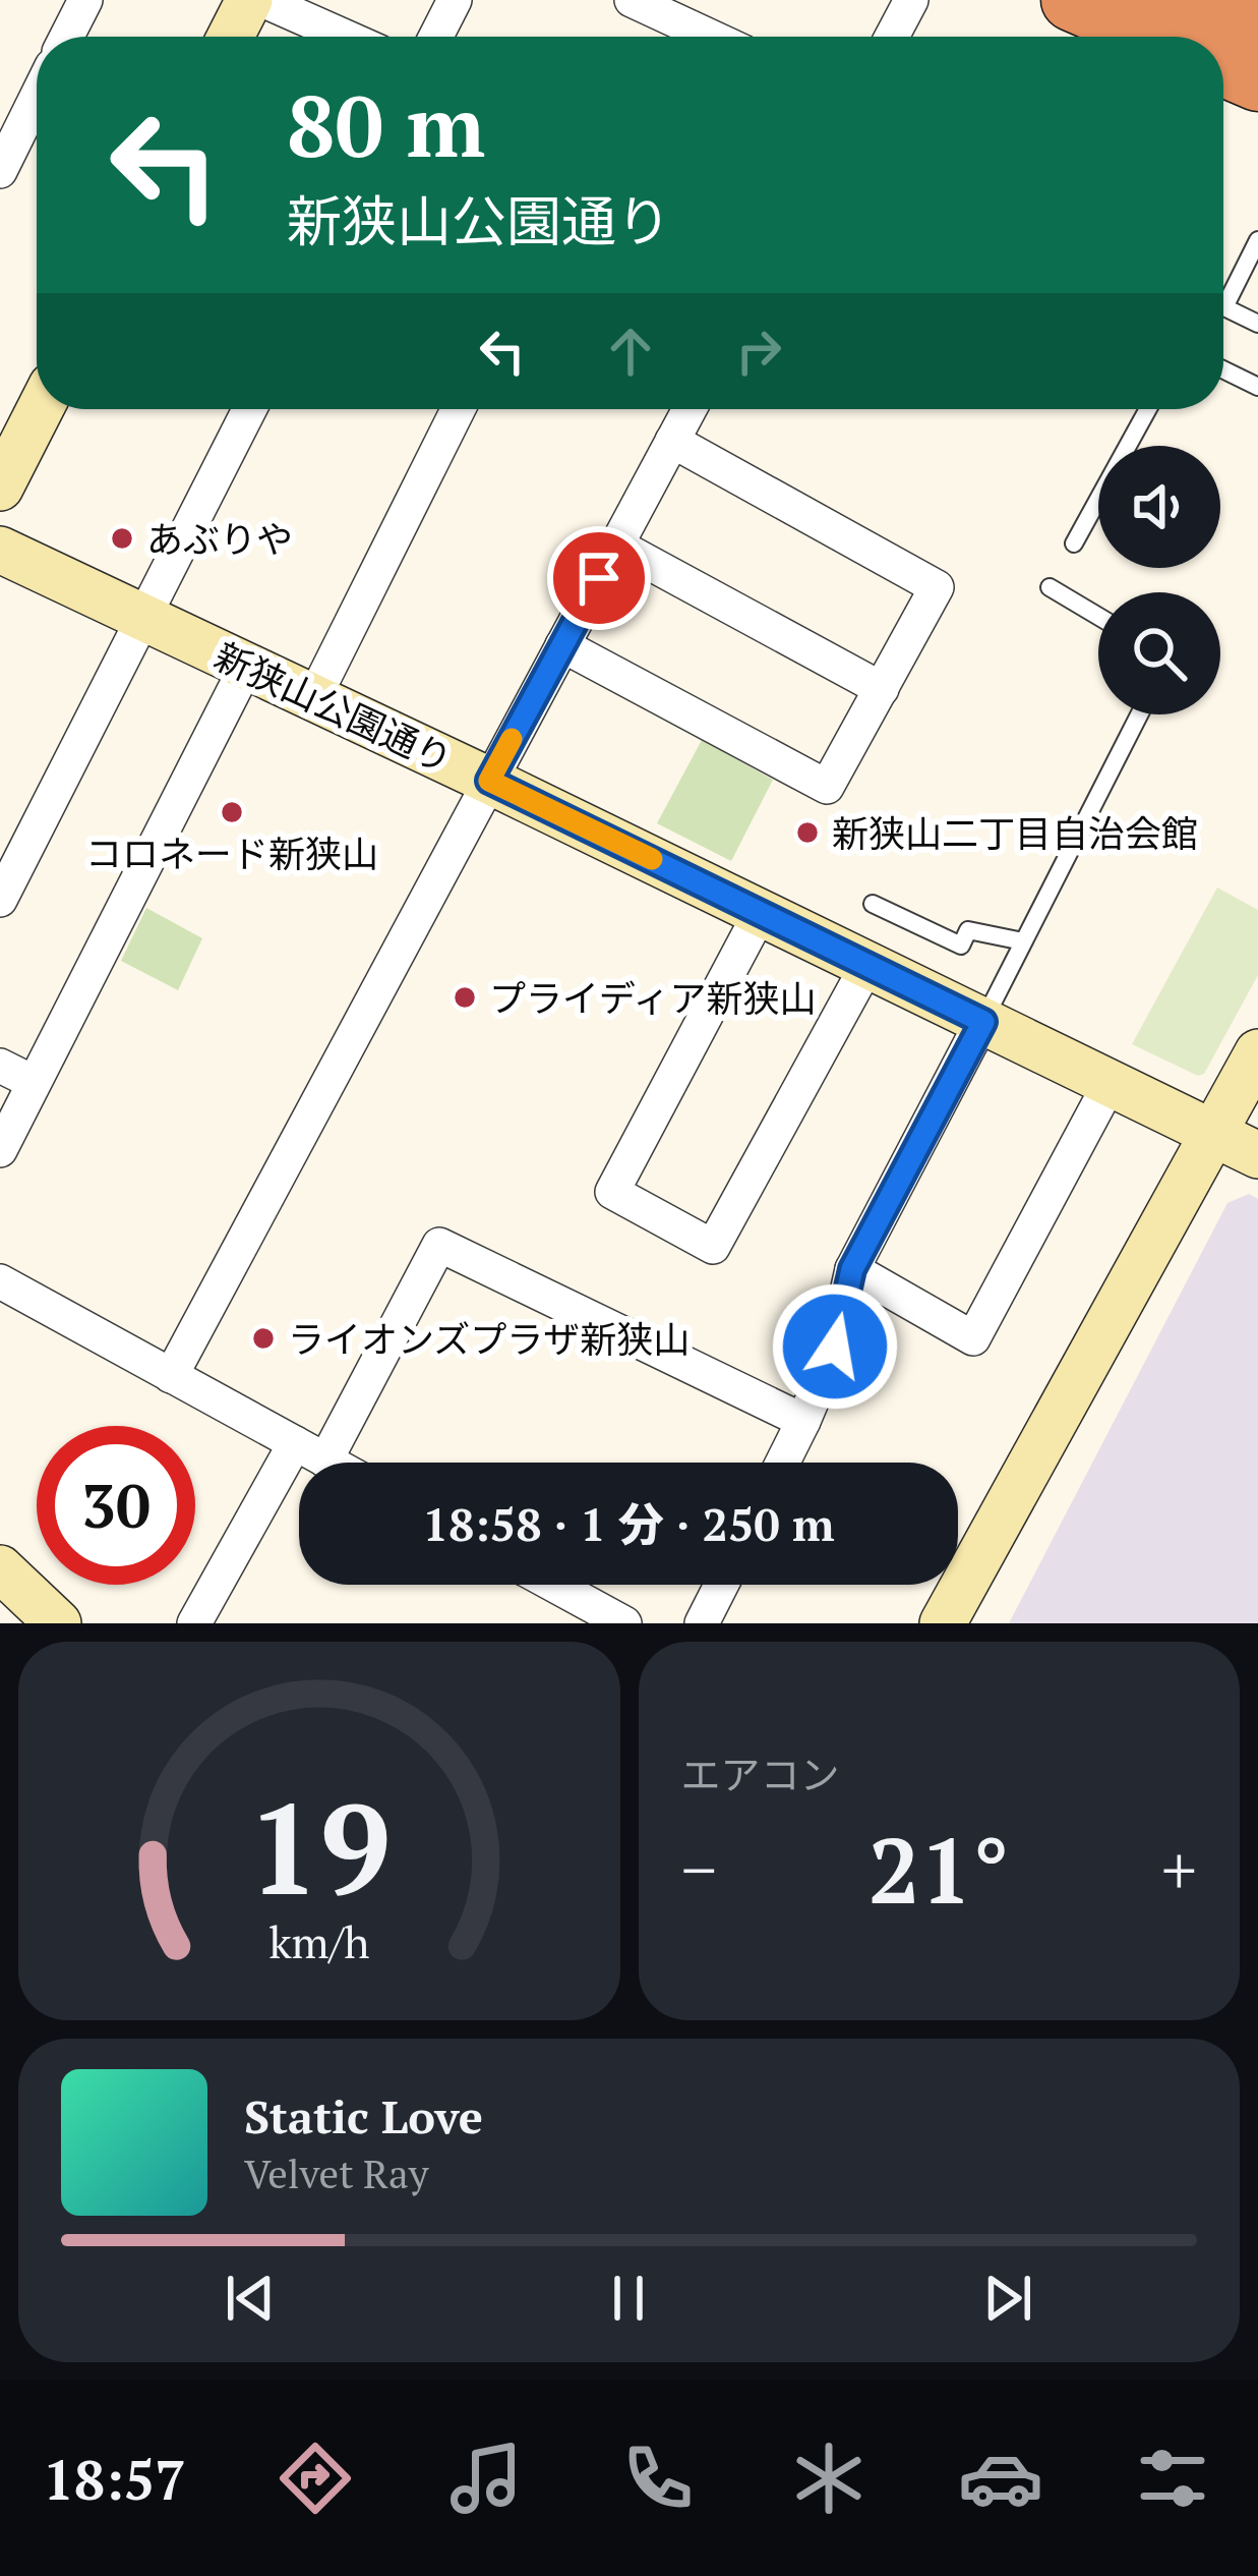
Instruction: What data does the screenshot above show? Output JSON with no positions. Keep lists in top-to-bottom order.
{
  "streets": {
    "street": ["新狭山公園通り"]
  },
  "places": [
    "あぶりや",
    "コロネード新狭山",
    "新狭山二丁目自治会館",
    "プライディア新狭山",
    "ライオンズプラザ新狭山"
  ],
  "page": {
    "turn": ["80 m", "新狭山公園通り"],
    "limit": "30",
    "trip": "18:58 · 1 分 · 250 m",
    "tile": "エアコン",
    "heat": ["−", "21°", "+"],
    "song": ["Static Love", "Velvet Ray"],
    "tabs": "18:57",
    "gauge": ["19", "km/h"]
  }
}
